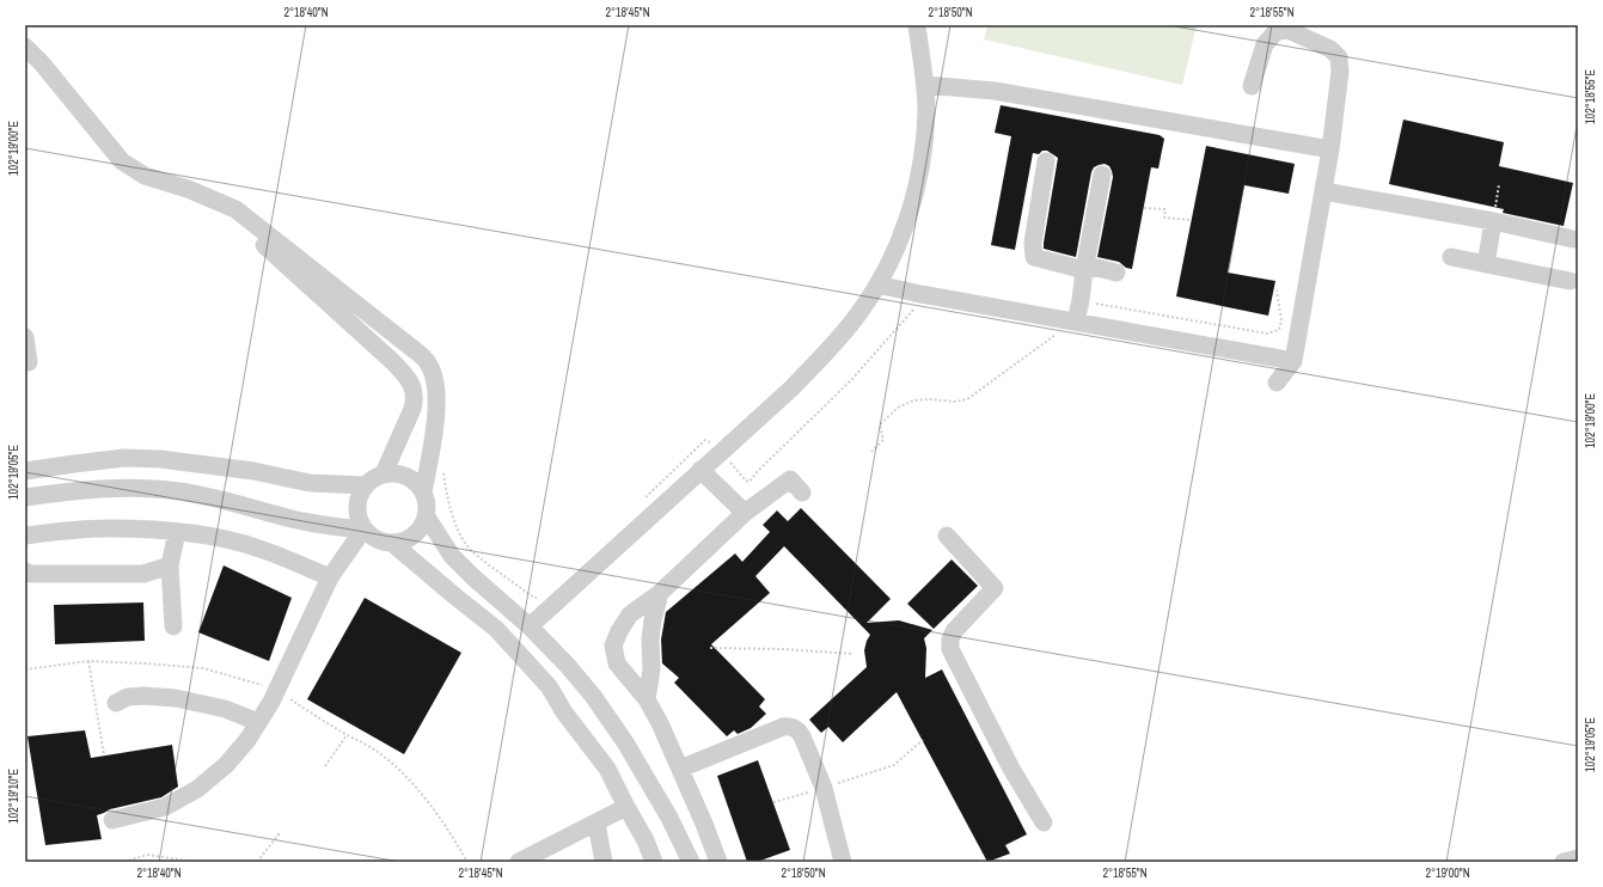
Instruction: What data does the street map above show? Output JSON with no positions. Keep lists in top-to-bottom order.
{
  "coordinates": [
    "2°18'40\"N",
    "2°18'45\"N",
    "2°18'50\"N",
    "2°18'55\"N",
    "102°18'55\"E",
    "102°19'00\"E",
    "102°19'05\"E",
    "102°19'10\"E",
    "2°19'00\"N"
  ]
}
